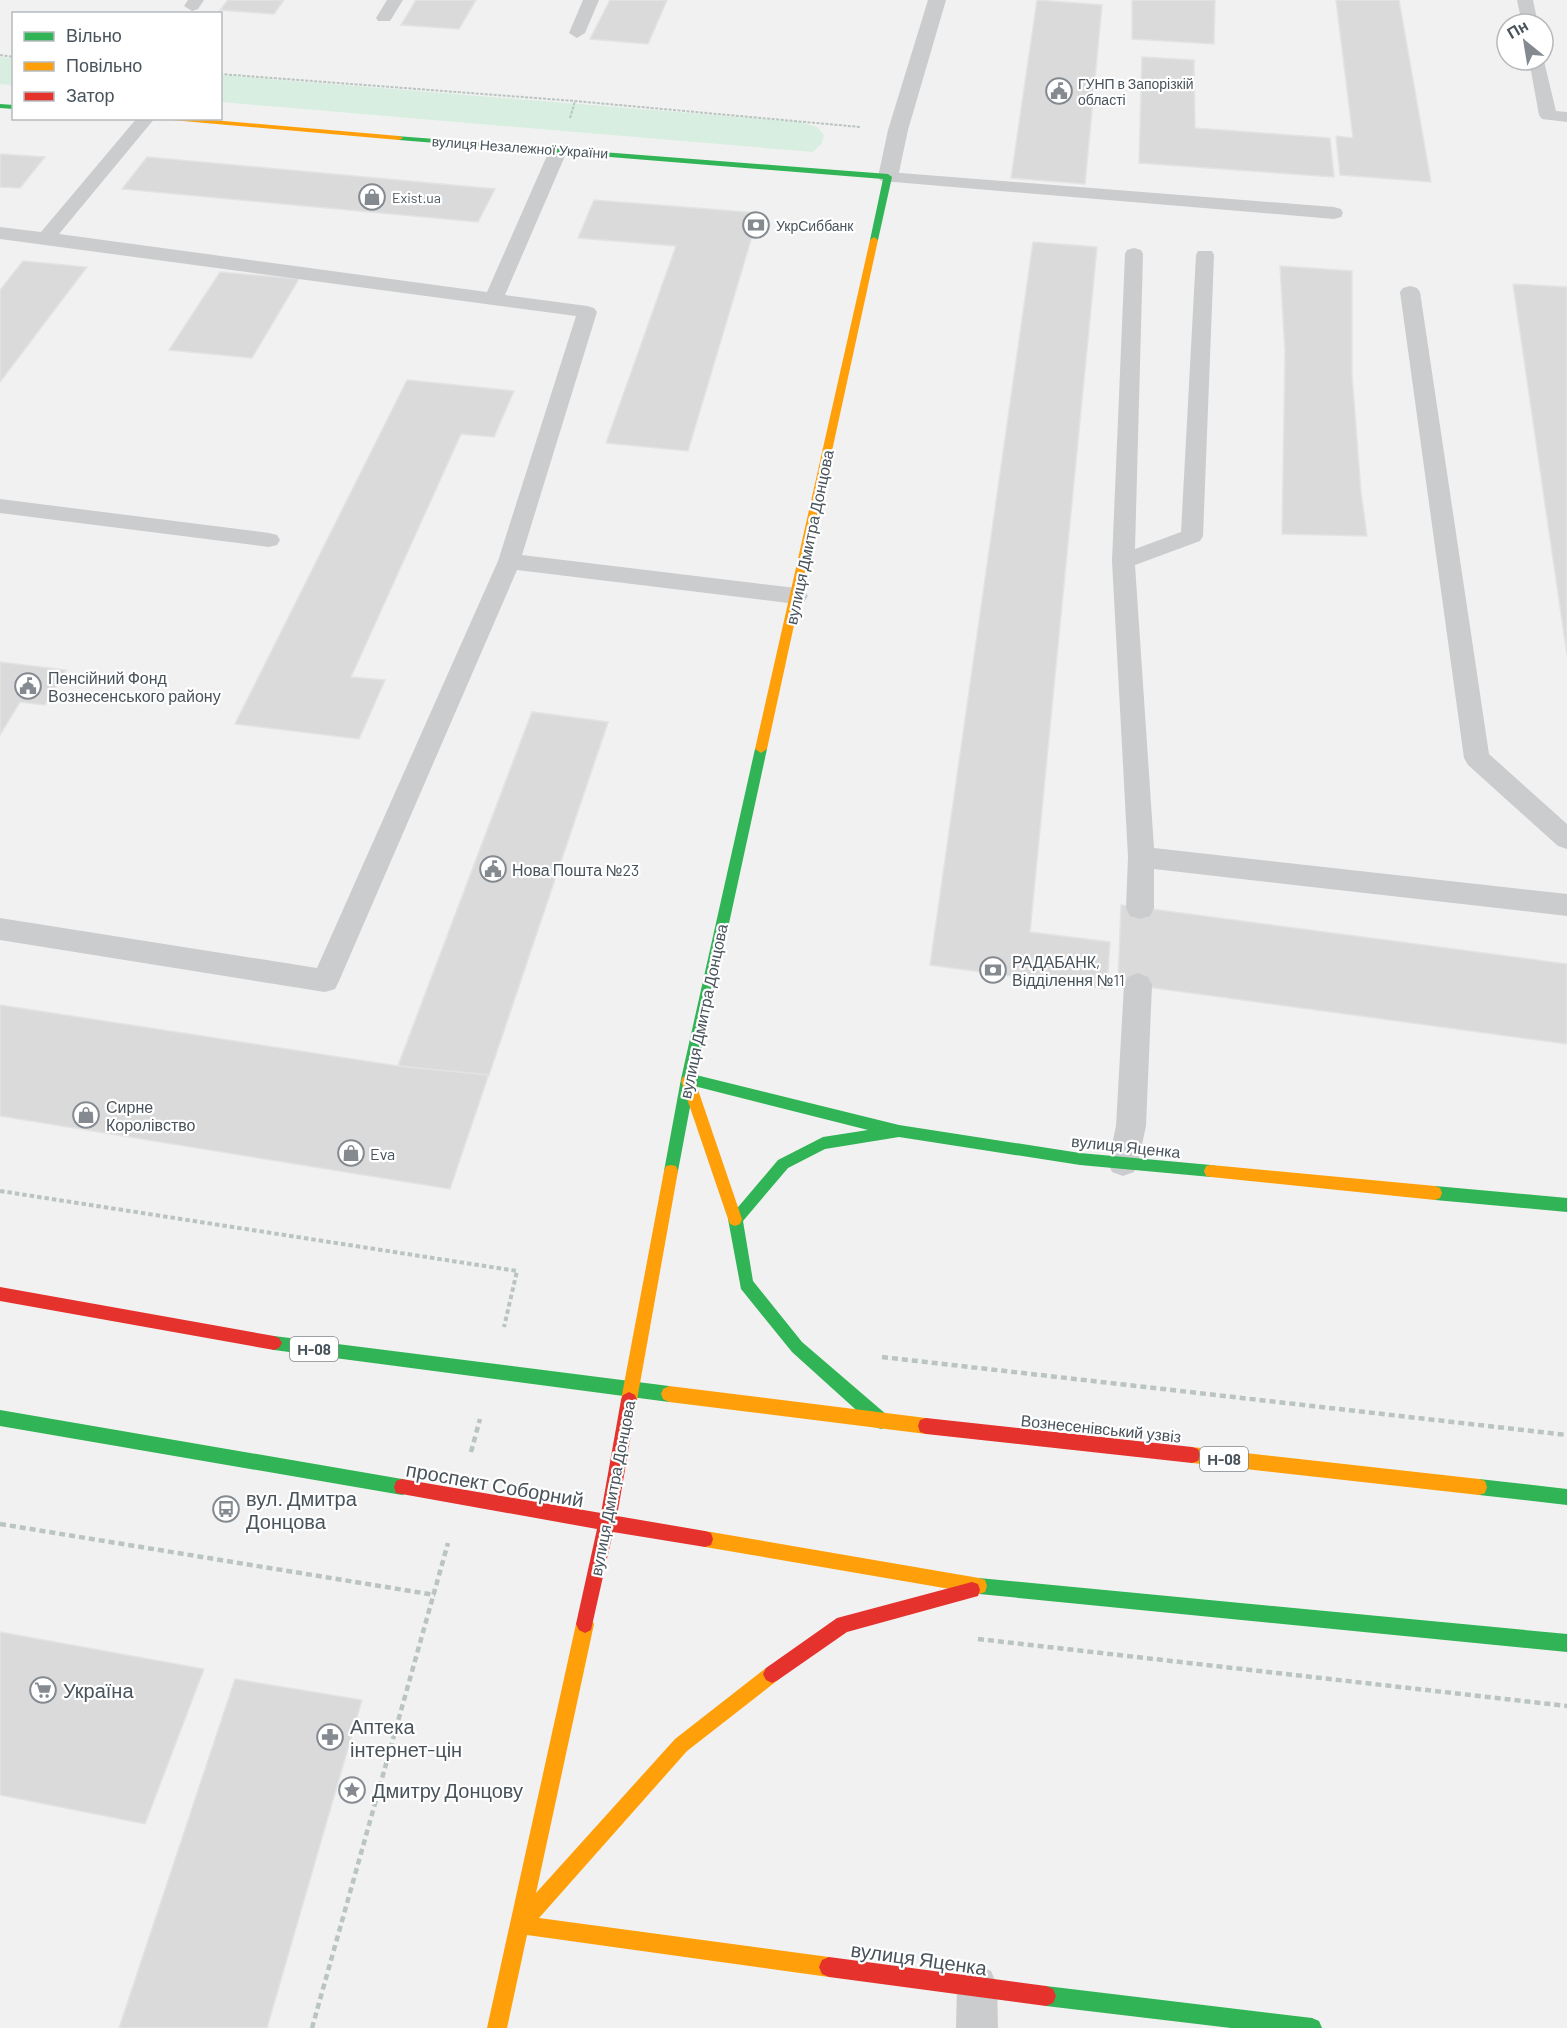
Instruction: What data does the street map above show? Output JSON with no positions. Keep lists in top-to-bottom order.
{
  "streets": {
    "street": [
      "вулиця Незалежної України",
      "вулиця Дмитра Донцова",
      "вулиця Яценка",
      "Н-08",
      "Вознесенівський узвіз",
      "проспект Соборний"
    ]
  },
  "crossings": [
    ["вулиця Незалежної України", "вулиця Дмитра Донцова"],
    ["вулиця Дмитра Донцова", "вулиця Яценка"],
    ["вулиця Дмитра Донцова", "Н-08"],
    ["вулиця Дмитра Донцова", "проспект Соборний"],
    ["Н-08", "Вознесенівський узвіз"]
  ],
  "places": {
    "public building": ["ГУНП в Запорізкій області", "Пенсійний Фонд Вознесенського району", "Нова Пошта №23"],
    "shop": ["Exist.ua", "Сирне Королівство", "Eva"],
    "bank": ["УкрСиббанк", "РАДАБАНК, Відділення №11"],
    "bus stop": ["вул. Дмитра Донцова"],
    "supermarket": ["Україна"],
    "pharmacy": ["Аптека інтернет-цін"],
    "place": ["Дмитру Донцову"]
  },
  "legend": ["Вільно", "Повільно", "Затор"],
  "north": "top left"
}
